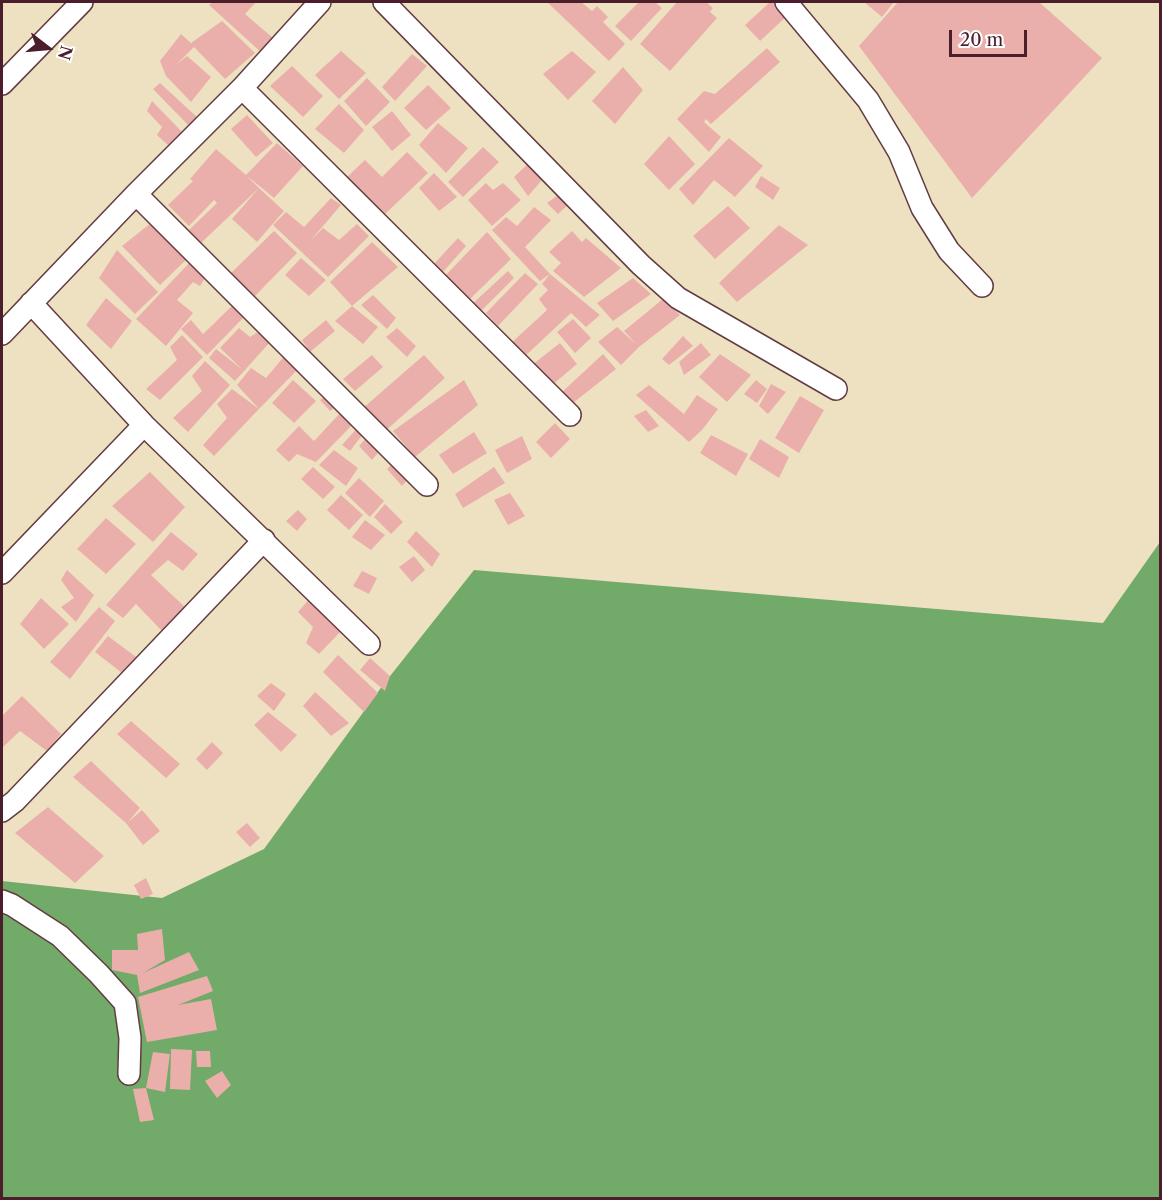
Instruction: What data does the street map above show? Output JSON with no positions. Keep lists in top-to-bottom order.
{
  "scale_bar": "20 m",
  "north": "right"
}
